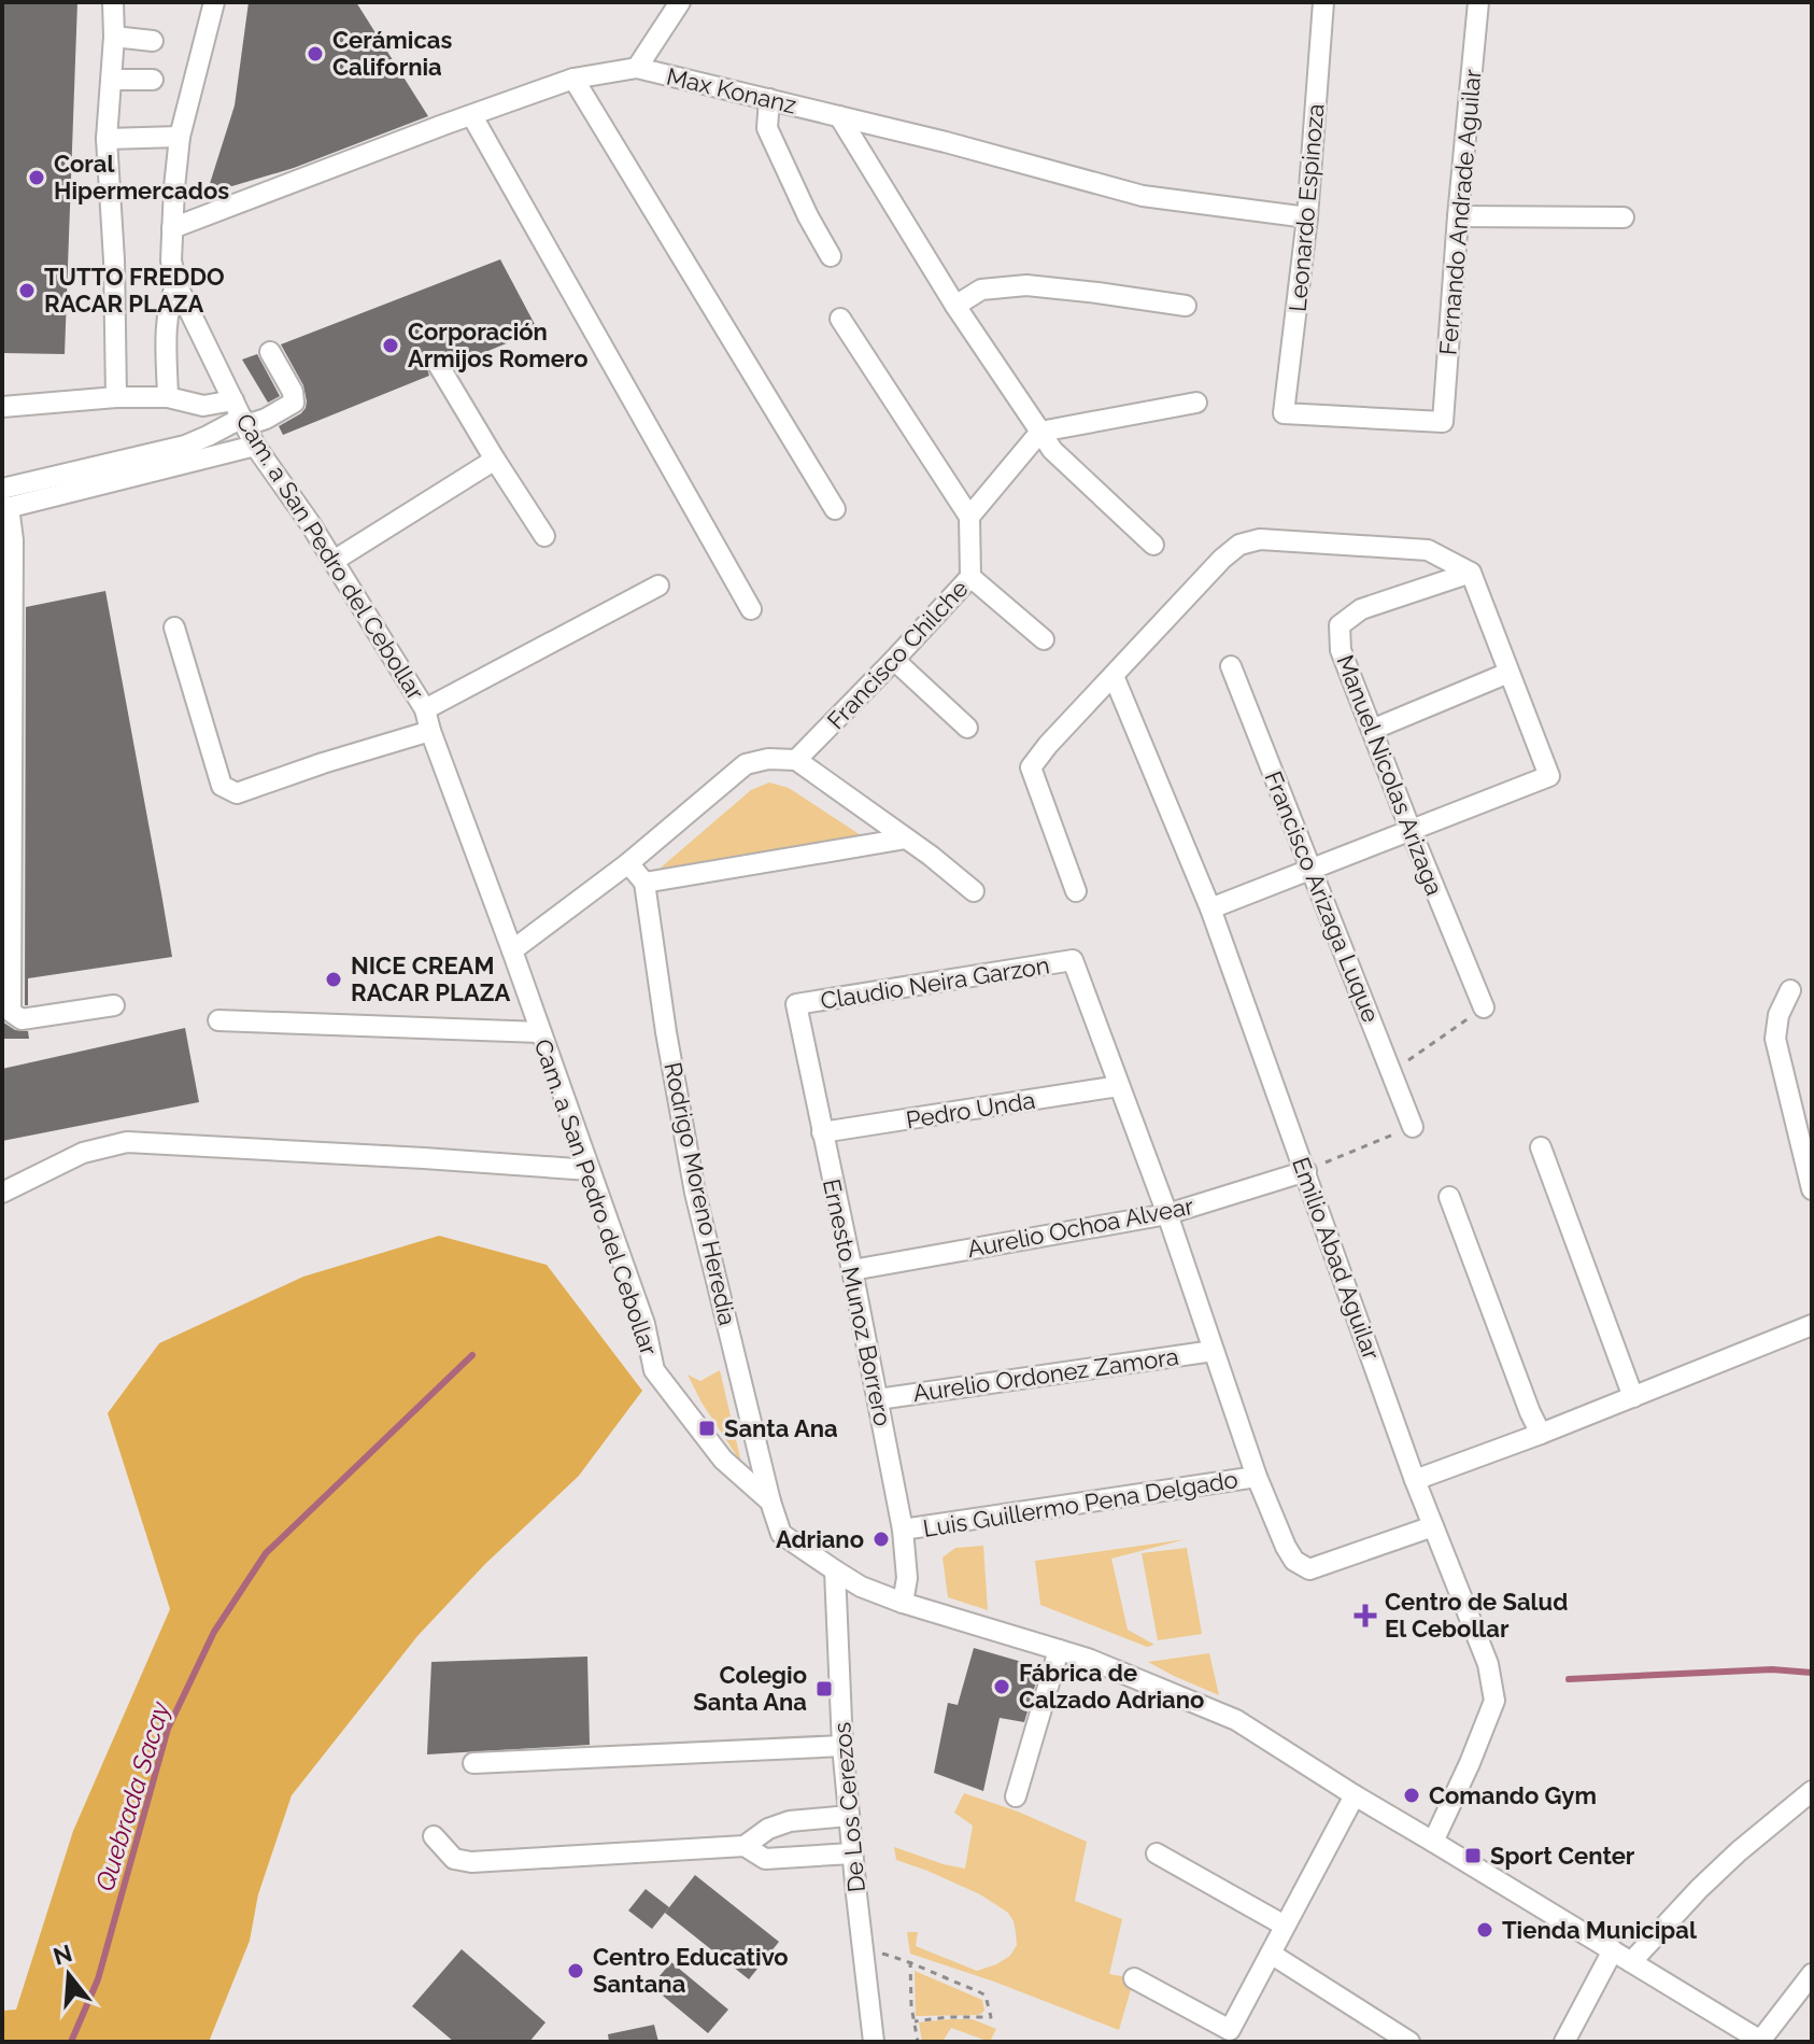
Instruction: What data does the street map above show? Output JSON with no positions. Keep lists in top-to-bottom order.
{
  "streets": {
    "street": [
      "Max Konanz",
      "Leonardo Espinoza",
      "Fernando Andrade Aguilar",
      "Cam. a San Pedro del Cebollar",
      "Francisco Chilche",
      "Manuel Nicolas Arizaga",
      "Francisco Arizaga Luque",
      "Claudio Neira Garzon",
      "Pedro Unda",
      "Rodrigo Moreno Heredia",
      "Aurelio Ochoa Alvear",
      "Emilio Abad Aguilar",
      "Ernesto Munoz Borrero",
      "Aurelio Ordonez Zamora",
      "Luis Guillermo Pena Delgado",
      "De Los Cerezos"
    ]
  },
  "crossings": [
    ["Max Konanz", "Leonardo Espinoza"],
    ["Max Konanz", "Cam. a San Pedro del Cebollar"],
    ["Leonardo Espinoza", "Fernando Andrade Aguilar"],
    ["Cam. a San Pedro del Cebollar", "Rodrigo Moreno Heredia"],
    ["Cam. a San Pedro del Cebollar", "Emilio Abad Aguilar"],
    ["Cam. a San Pedro del Cebollar", "Ernesto Munoz Borrero"],
    ["Cam. a San Pedro del Cebollar", "De Los Cerezos"],
    ["Claudio Neira Garzon", "Pedro Unda"],
    ["Claudio Neira Garzon", "Ernesto Munoz Borrero"],
    ["Pedro Unda", "Ernesto Munoz Borrero"],
    ["Aurelio Ochoa Alvear", "Emilio Abad Aguilar"],
    ["Aurelio Ochoa Alvear", "Ernesto Munoz Borrero"],
    ["Ernesto Munoz Borrero", "Aurelio Ordonez Zamora"],
    ["Ernesto Munoz Borrero", "Luis Guillermo Pena Delgado"]
  ],
  "water": ["Quebrada Sacay"],
  "places": {
    "other": [
      "Cerámicas California",
      "Coral Hipermercados",
      "TUTTO FREDDO RACAR PLAZA",
      "Corporación Armijos Romero",
      "NICE CREAM RACAR PLAZA",
      "Adriano",
      "Fábrica de Calzado Adriano",
      "Comando Gym",
      "Tienda Municipal",
      "Centro Educativo Santana"
    ],
    "transit": ["Santa Ana", "Colegio Santa Ana", "Sport Center"],
    "health": ["Centro de Salud El Cebollar"]
  },
  "north": "top"
}
